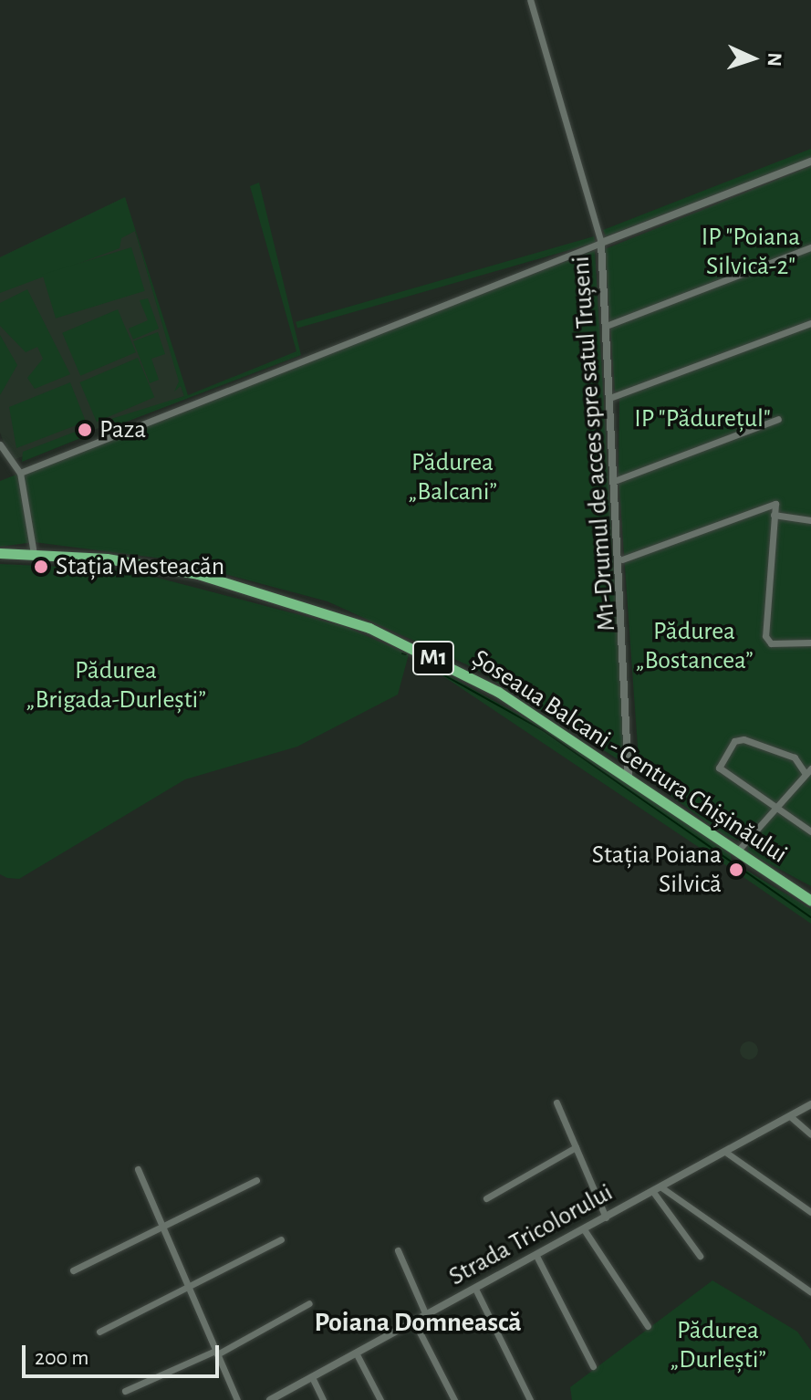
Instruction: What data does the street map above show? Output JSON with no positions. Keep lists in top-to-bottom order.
{
  "streets": {
    "highway": ["M1", "Șoseaua Balcani - Centura Chișinăului"],
    "street": ["M1-Drumul de acces spre satul Trușeni", "Strada Tricolorului"]
  },
  "crossings": [
    ["M1-Drumul de acces spre satul Trușeni", "Șoseaua Balcani - Centura Chișinăului"]
  ],
  "districts": ["Poiana Domnească"],
  "parks": [
    "IP \"Poiana Silvică-2\"",
    "IP \"Pădurețul\"",
    "Pădurea „Balcani”",
    "Pădurea „Bostancea”",
    "Pădurea „Brigada-Durlești”",
    "Pădurea „Durlești”"
  ],
  "places": ["Paza", "Stația Mesteacăn", "Stația Poiana Silvică"],
  "scale_bar": "200 m",
  "north": "right"
}
